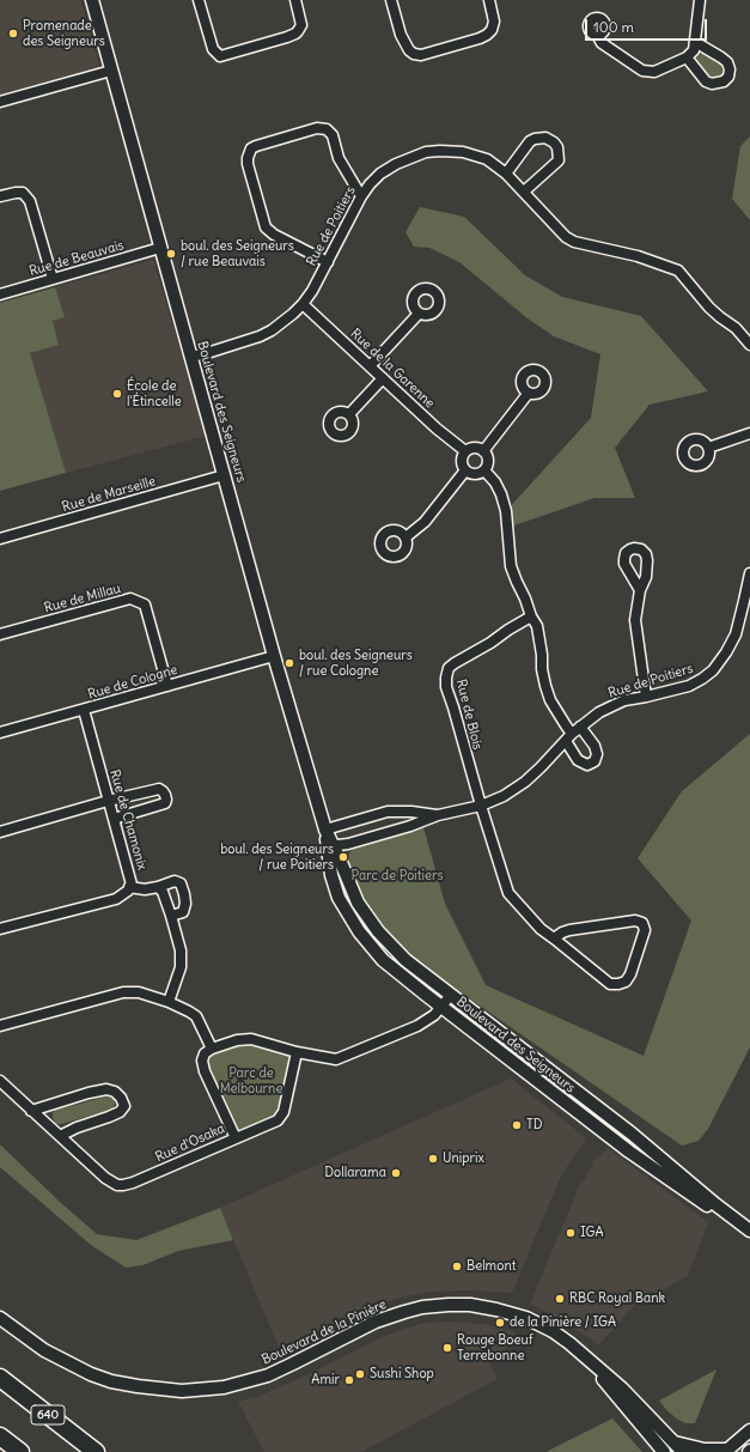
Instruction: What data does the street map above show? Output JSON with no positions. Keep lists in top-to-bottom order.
{
  "streets": {
    "highway": ["640"],
    "street": [
      "Rue de Poitiers",
      "Rue de Beauvais",
      "Rue de la Garenne",
      "Boulevard des Seigneurs",
      "Rue de Marseille",
      "Rue de Millau",
      "Rue de Cologne",
      "Rue de Blois",
      "Rue de Chamonix",
      "Rue d'Osaka",
      "Boulevard de la Pinière"
    ]
  },
  "crossings": [
    ["Rue de Poitiers", "Rue de la Garenne"],
    ["Rue de Poitiers", "Boulevard des Seigneurs"],
    ["Rue de Poitiers", "Rue de Blois"],
    ["Rue de Beauvais", "Boulevard des Seigneurs"],
    ["Boulevard des Seigneurs", "Rue de Marseille"],
    ["Boulevard des Seigneurs", "Rue de Cologne"],
    ["Rue de Millau", "Rue de Cologne"],
    ["Rue de Cologne", "Rue de Chamonix"]
  ],
  "parks": ["Parc de Poitiers", "Parc de Melbourne"],
  "places": [
    "Promenade des Seigneurs",
    "boul. des Seigneurs / rue Beauvais",
    "École de l'Étincelle",
    "boul. des Seigneurs / rue Cologne",
    "boul. des Seigneurs / rue Poitiers",
    "TD",
    "Uniprix",
    "Dollarama",
    "IGA",
    "Belmont",
    "RBC Royal Bank",
    "de la Pinière / IGA",
    "Rouge Boeuf Terrebonne",
    "Sushi Shop",
    "Amir"
  ],
  "scale_bar": "100 m"
}
